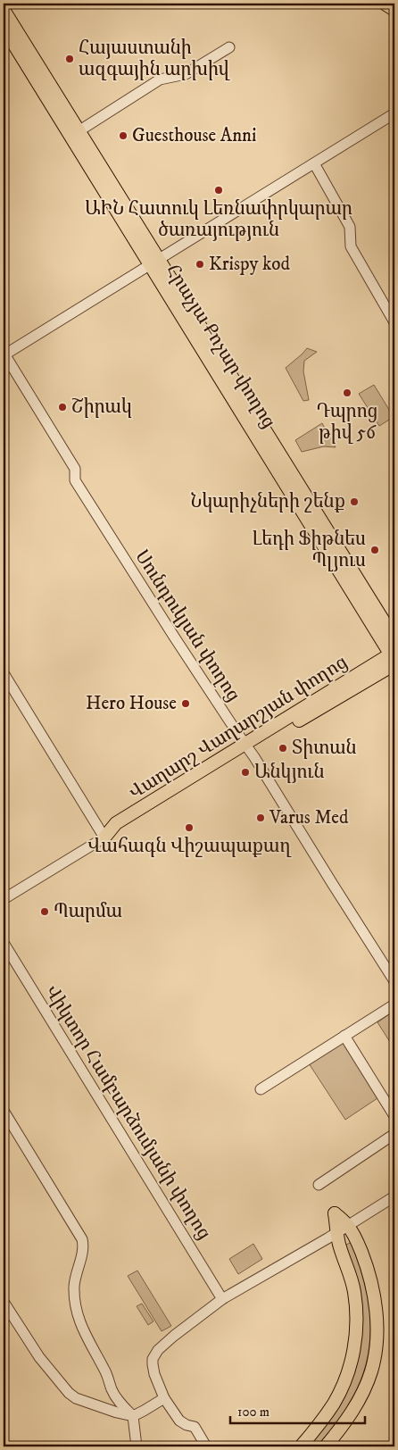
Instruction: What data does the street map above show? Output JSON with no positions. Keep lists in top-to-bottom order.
{
  "streets": {
    "main road": ["Հրաչյա Քոչար փողոց", "Վաղարշ Վաղարշյան փողոց"],
    "street": ["Սունդուկյան փողոց", "Վիկտոր Համբարձումյանի փողոց"]
  },
  "crossings": [
    ["Հրաչյա Քոչար փողոց", "Վաղարշ Վաղարշյան փողոց"],
    ["Սունդուկյան փողոց", "Վաղարշ Վաղարշյան փողոց"]
  ],
  "places": [
    "Հայաստանի ազգային արխիվ",
    "Guesthouse Anni",
    "ԱԻՆ Հատուկ Լեռնափրկարար ծառայություն",
    "Krispy kod",
    "Դպրոց թիվ 56",
    "Շիրակ",
    "Նկարիչների շենք",
    "Լեդի Ֆիթնես Պլյուս",
    "Hero House",
    "Տիտան",
    "Անկյուն",
    "Varus Med",
    "Վահագն Վիշապաքաղ",
    "Պարմա"
  ],
  "scale_bar": "100 m"
}
